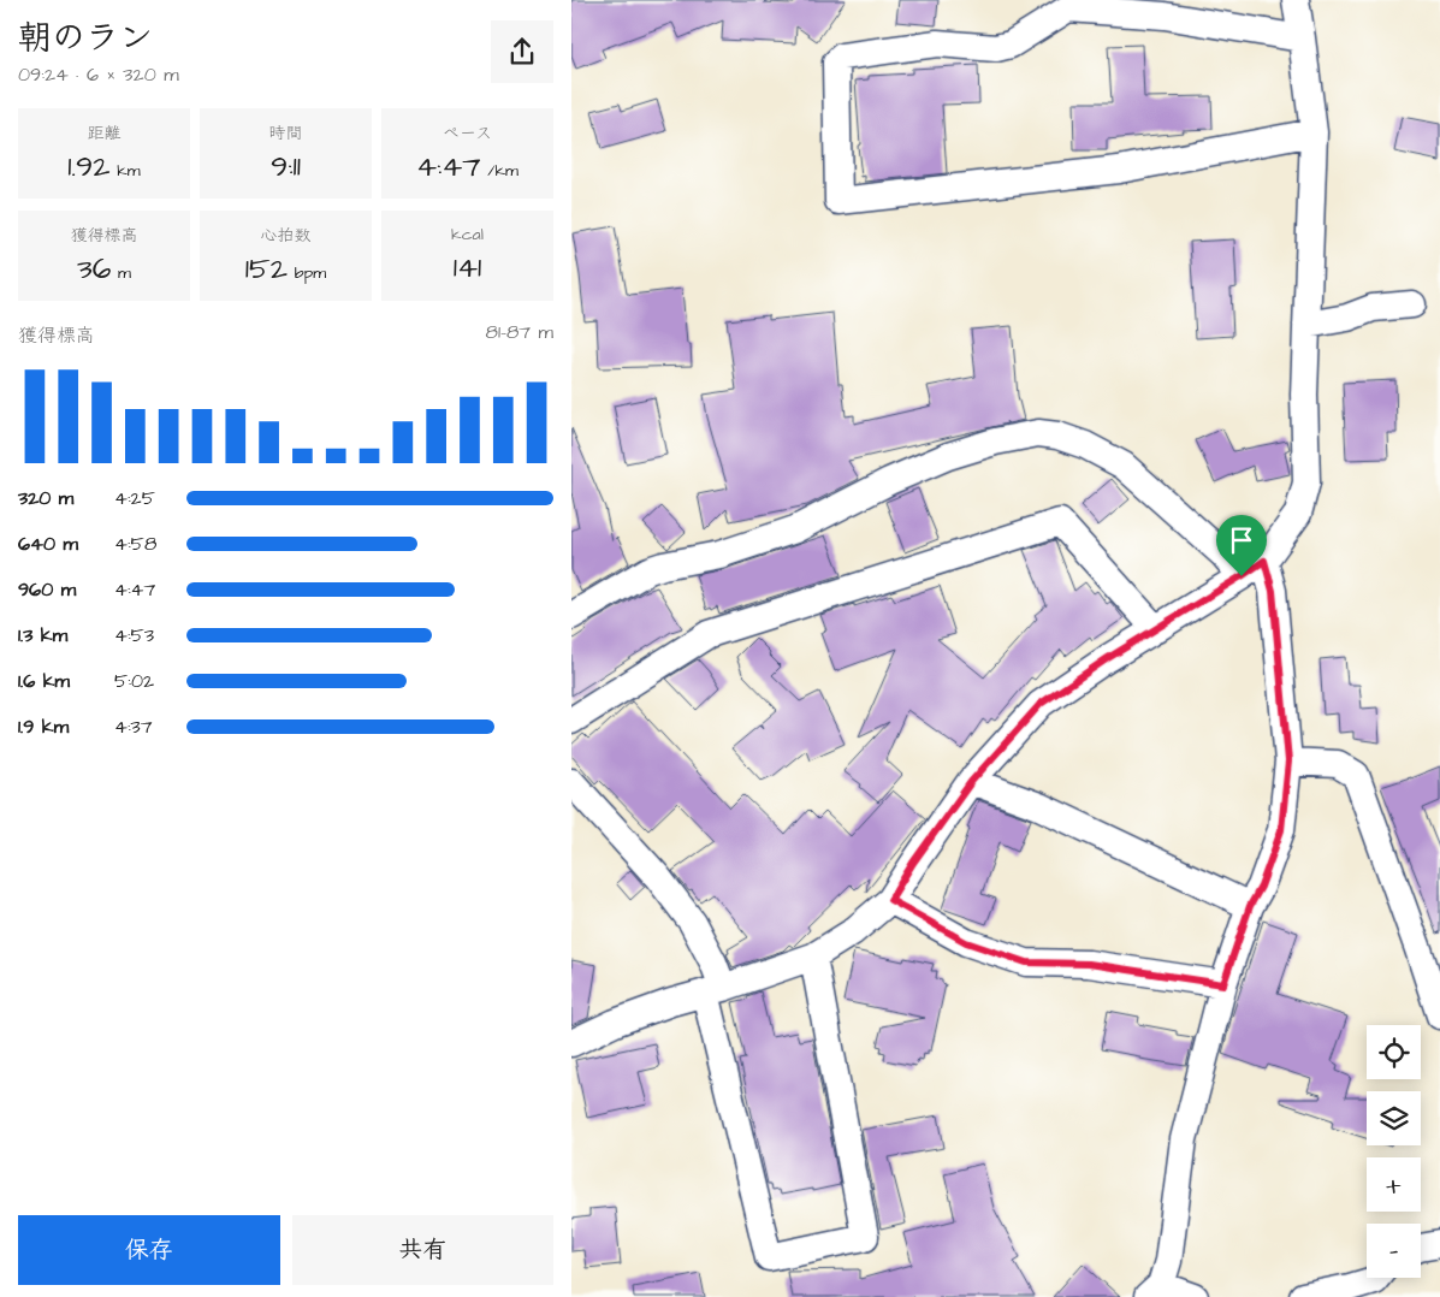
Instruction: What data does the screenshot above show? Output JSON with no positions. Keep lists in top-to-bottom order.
{
  "page": {
    "heading": ["朝のラン", "09:24 · 6 × 320 m"],
    "stats": [
      ["距離", "1.92 km"],
      ["時間", "9:11"],
      ["ペース", "4:47 /km"],
      ["獲得標高", "36 m"],
      ["心拍数", "152 bpm"],
      ["kcal", "141"]
    ],
    "chart": ["獲得標高", "81–87 m"],
    "list": [
      {
        "name": "320 m",
        "note": "4:25"
      },
      {
        "name": "640 m",
        "note": "4:58"
      },
      {
        "name": "960 m",
        "note": "4:47"
      },
      {
        "name": "1.3 km",
        "note": "4:53"
      },
      {
        "name": "1.6 km",
        "note": "5:02"
      },
      {
        "name": "1.9 km",
        "note": "4:37"
      }
    ],
    "map_buttons": ["+", "−"],
    "buttons": ["保存", "共有"]
  }
}
